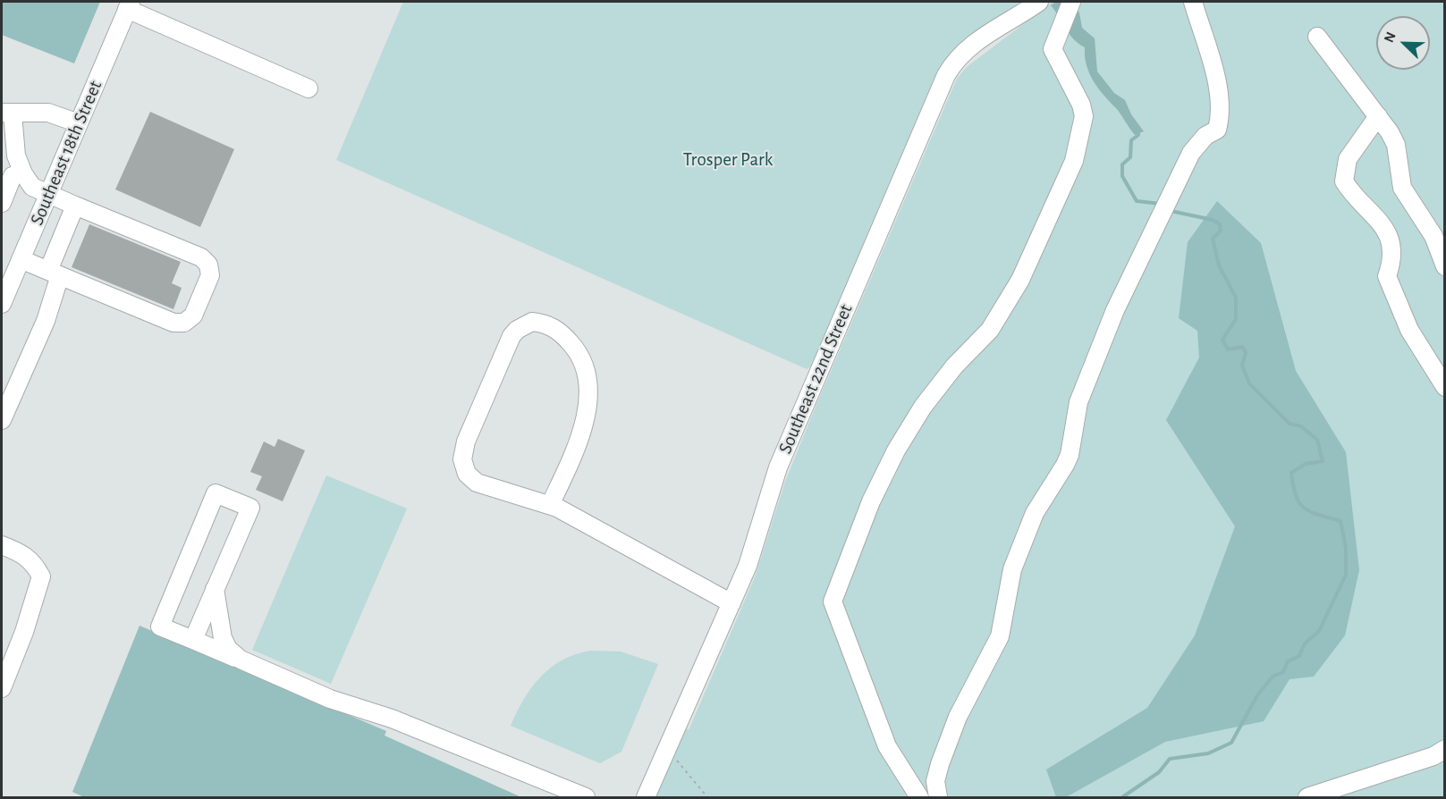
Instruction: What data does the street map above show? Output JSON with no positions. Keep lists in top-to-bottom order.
{
  "streets": {
    "street": ["Southeast 18th Street", "Southeast 22nd Street"]
  },
  "parks": ["Trosper Park"],
  "north": "top left"
}
